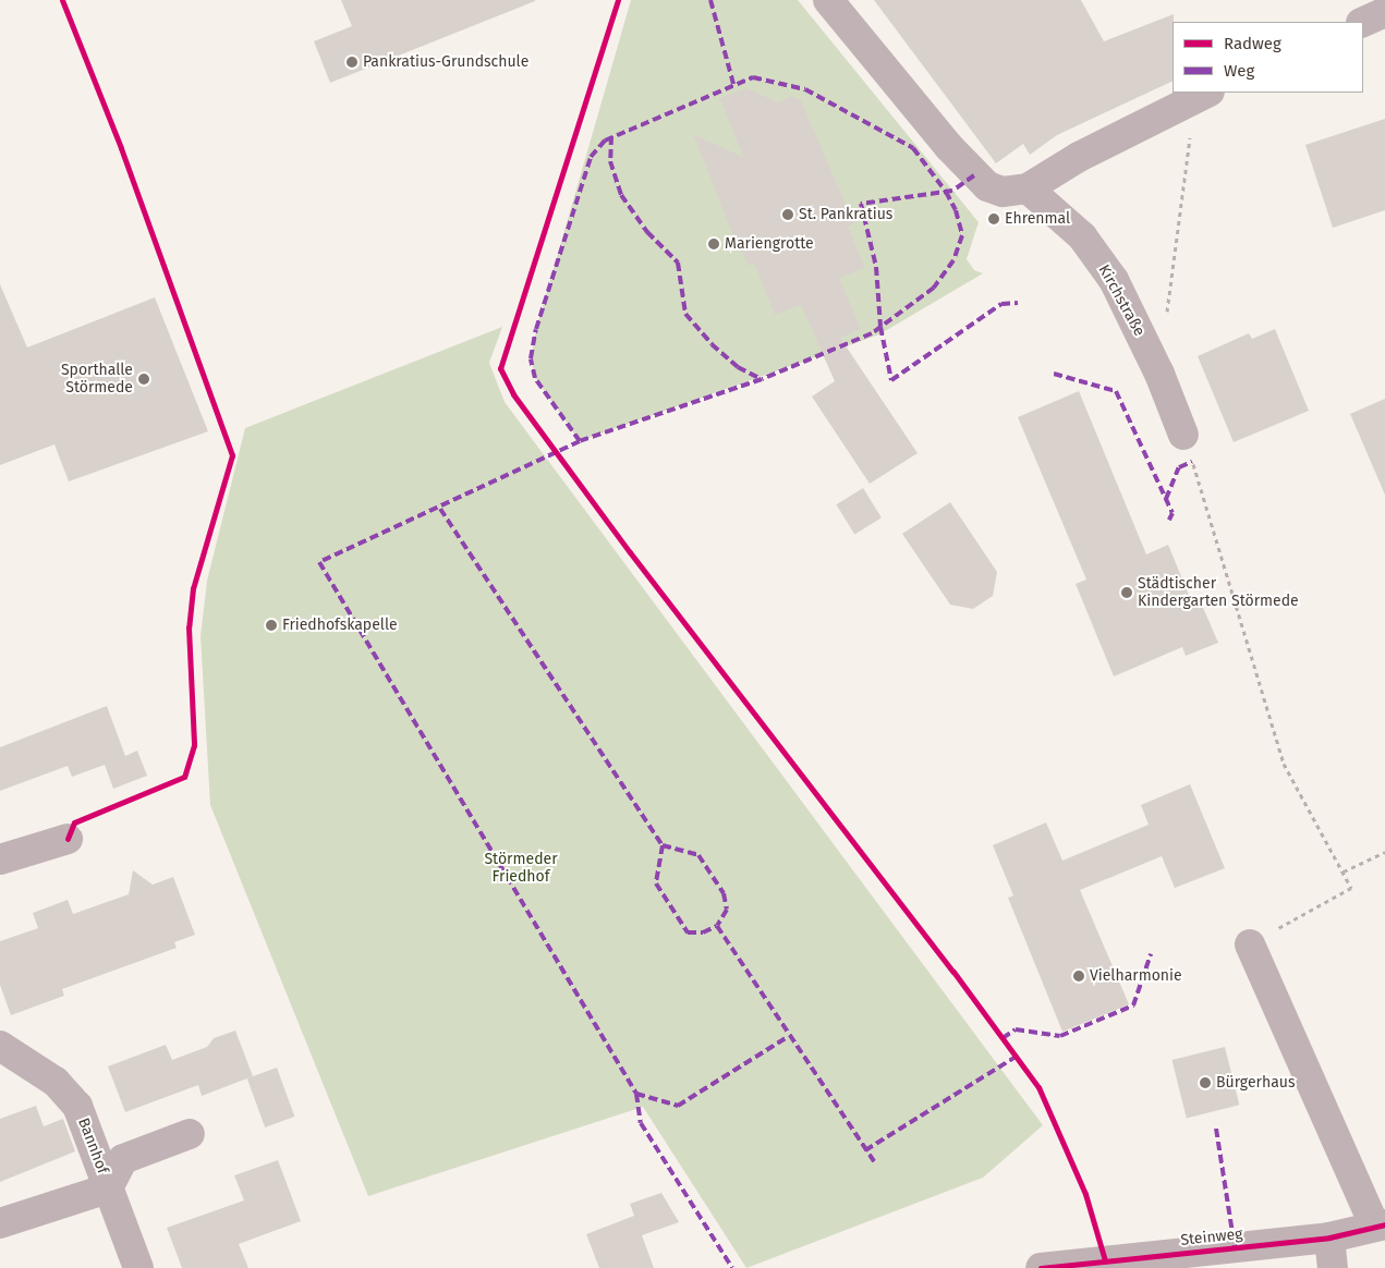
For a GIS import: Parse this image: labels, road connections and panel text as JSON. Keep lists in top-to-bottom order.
{
  "streets": {
    "street": ["Kirchstraße", "Bannhof", "Steinweg"]
  },
  "parks": ["Störmeder Friedhof"],
  "places": [
    "Pankratius-Grundschule",
    "St. Pankratius",
    "Ehrenmal",
    "Mariengrotte",
    "Sporthalle Störmede",
    "Städtischer Kindergarten Störmede",
    "Friedhofskapelle",
    "Vielharmonie",
    "Bürgerhaus"
  ],
  "legend": ["Radweg", "Weg"]
}
